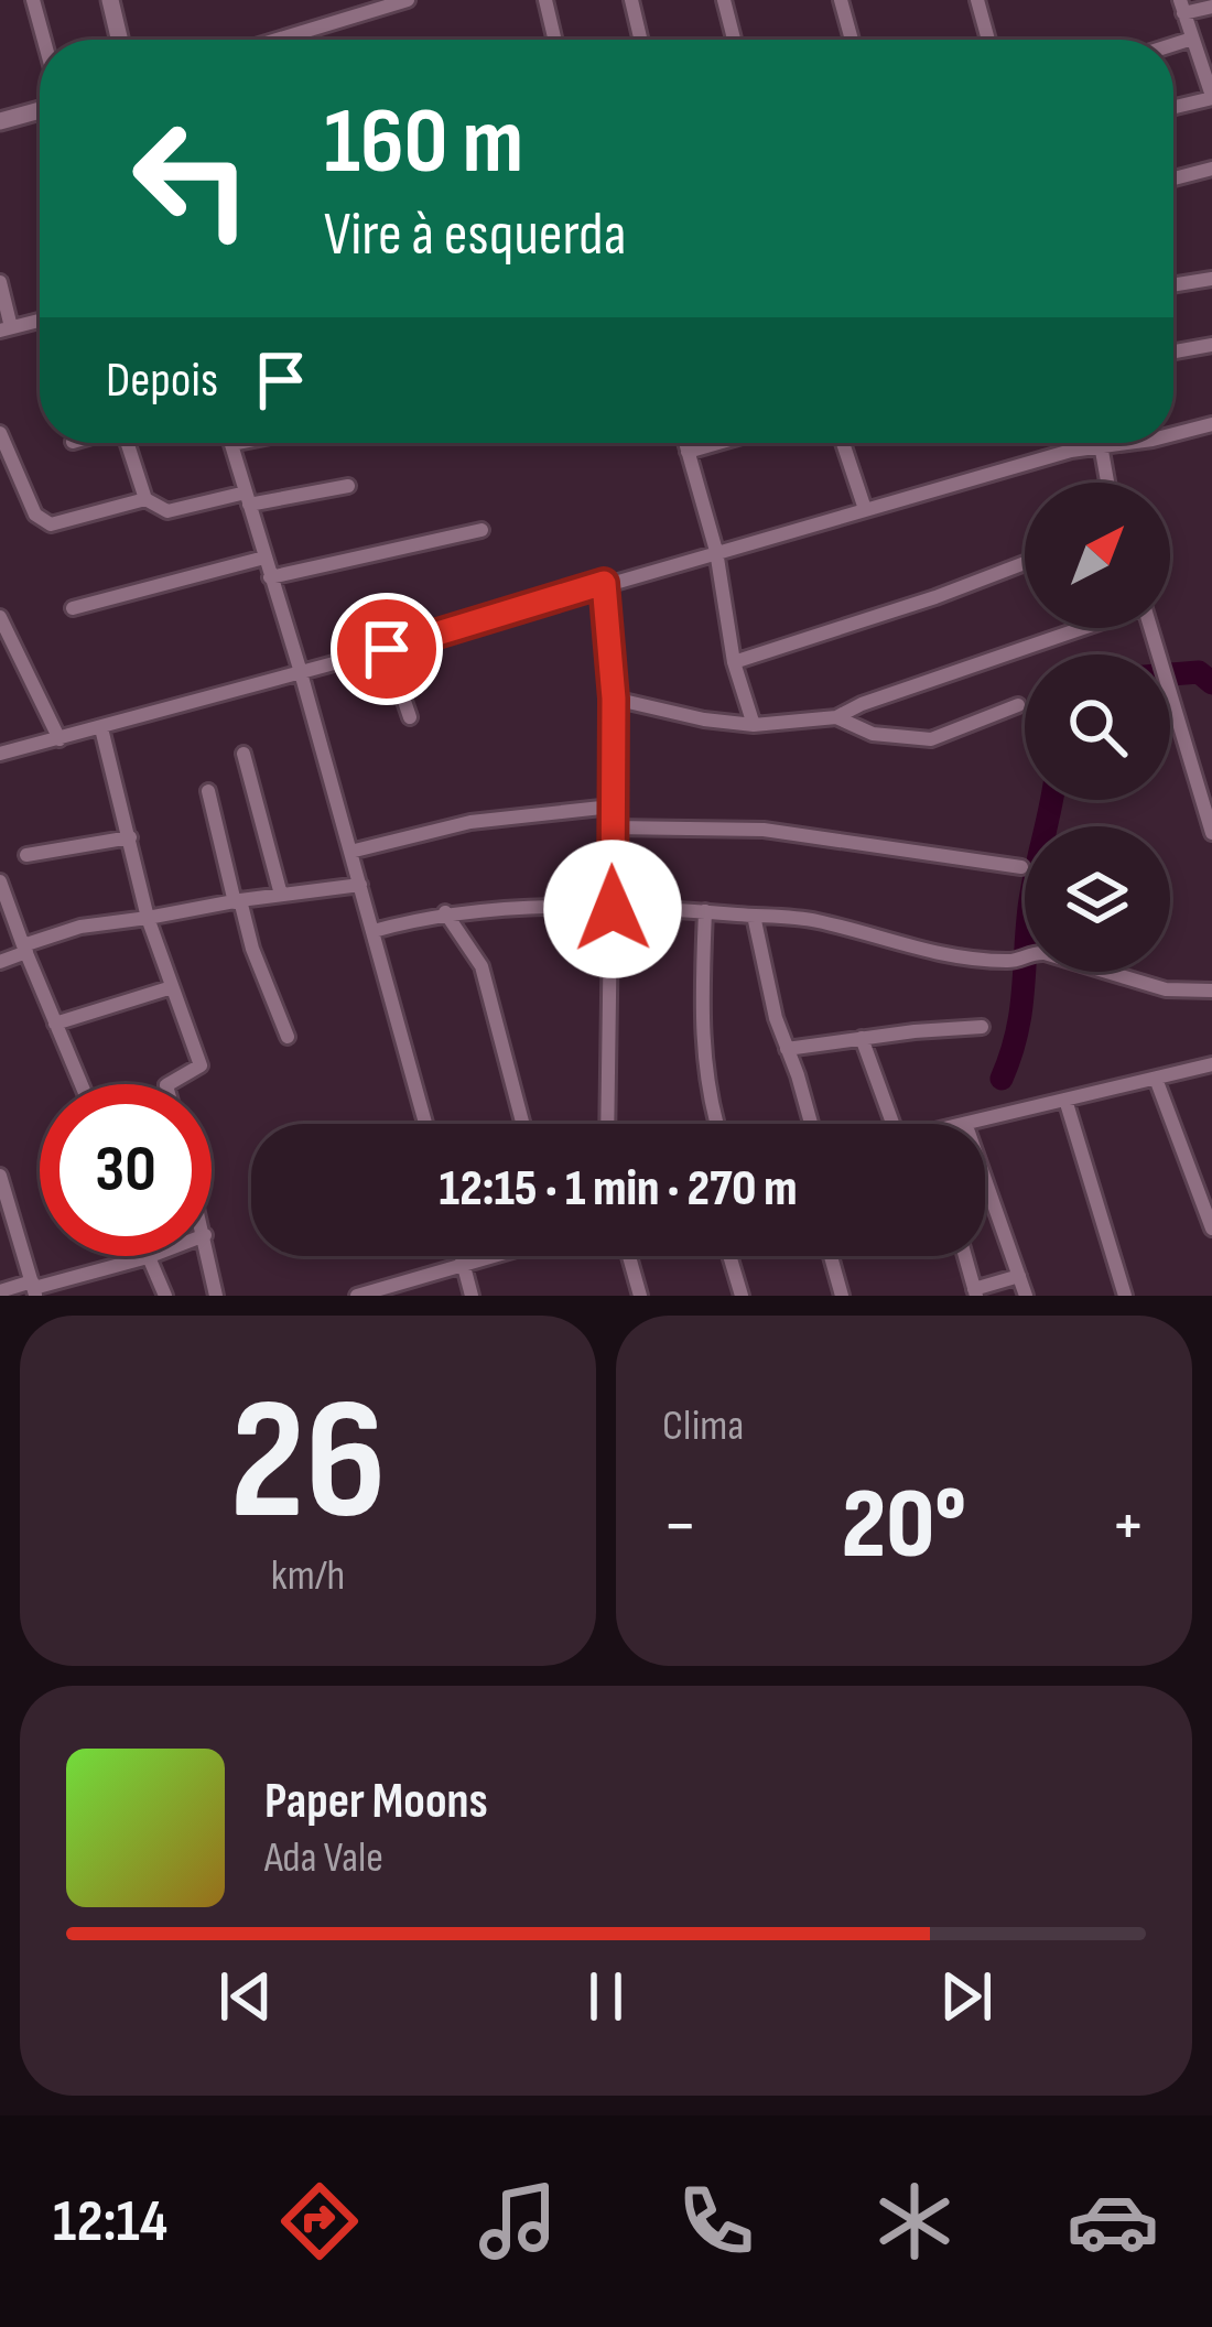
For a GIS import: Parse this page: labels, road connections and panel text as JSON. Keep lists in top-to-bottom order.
{
  "north": "top right",
  "page": {
    "turn": ["160 m", "Vire à esquerda"],
    "then": "Depois",
    "limit": "30",
    "trip": "12:15 · 1 min · 270 m",
    "tile": [
      ["26", "km/h"],
      "Clima"
    ],
    "heat": ["−", "20°", "+"],
    "song": ["Paper Moons", "Ada Vale"],
    "tabs": "12:14"
  }
}
